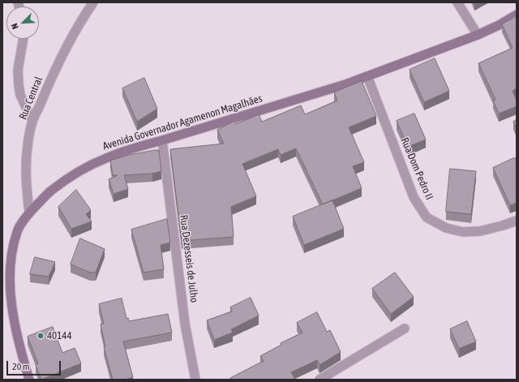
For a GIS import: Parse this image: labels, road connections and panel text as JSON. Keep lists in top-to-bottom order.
{
  "streets": {
    "main road": ["Avenida Governador Agamenon Magalhães"],
    "street": ["Rua Central", "Rua Dom Pedro II", "Rua Dezesseis de Julho"]
  },
  "crossings": [
    ["Rua Central", "Avenida Governador Agamenon Magalhães"],
    ["Avenida Governador Agamenon Magalhães", "Rua Dom Pedro II"],
    ["Avenida Governador Agamenon Magalhães", "Rua Dezesseis de Julho"]
  ],
  "places": ["40144"],
  "scale_bar": "20 m",
  "north": "bottom left"
}
